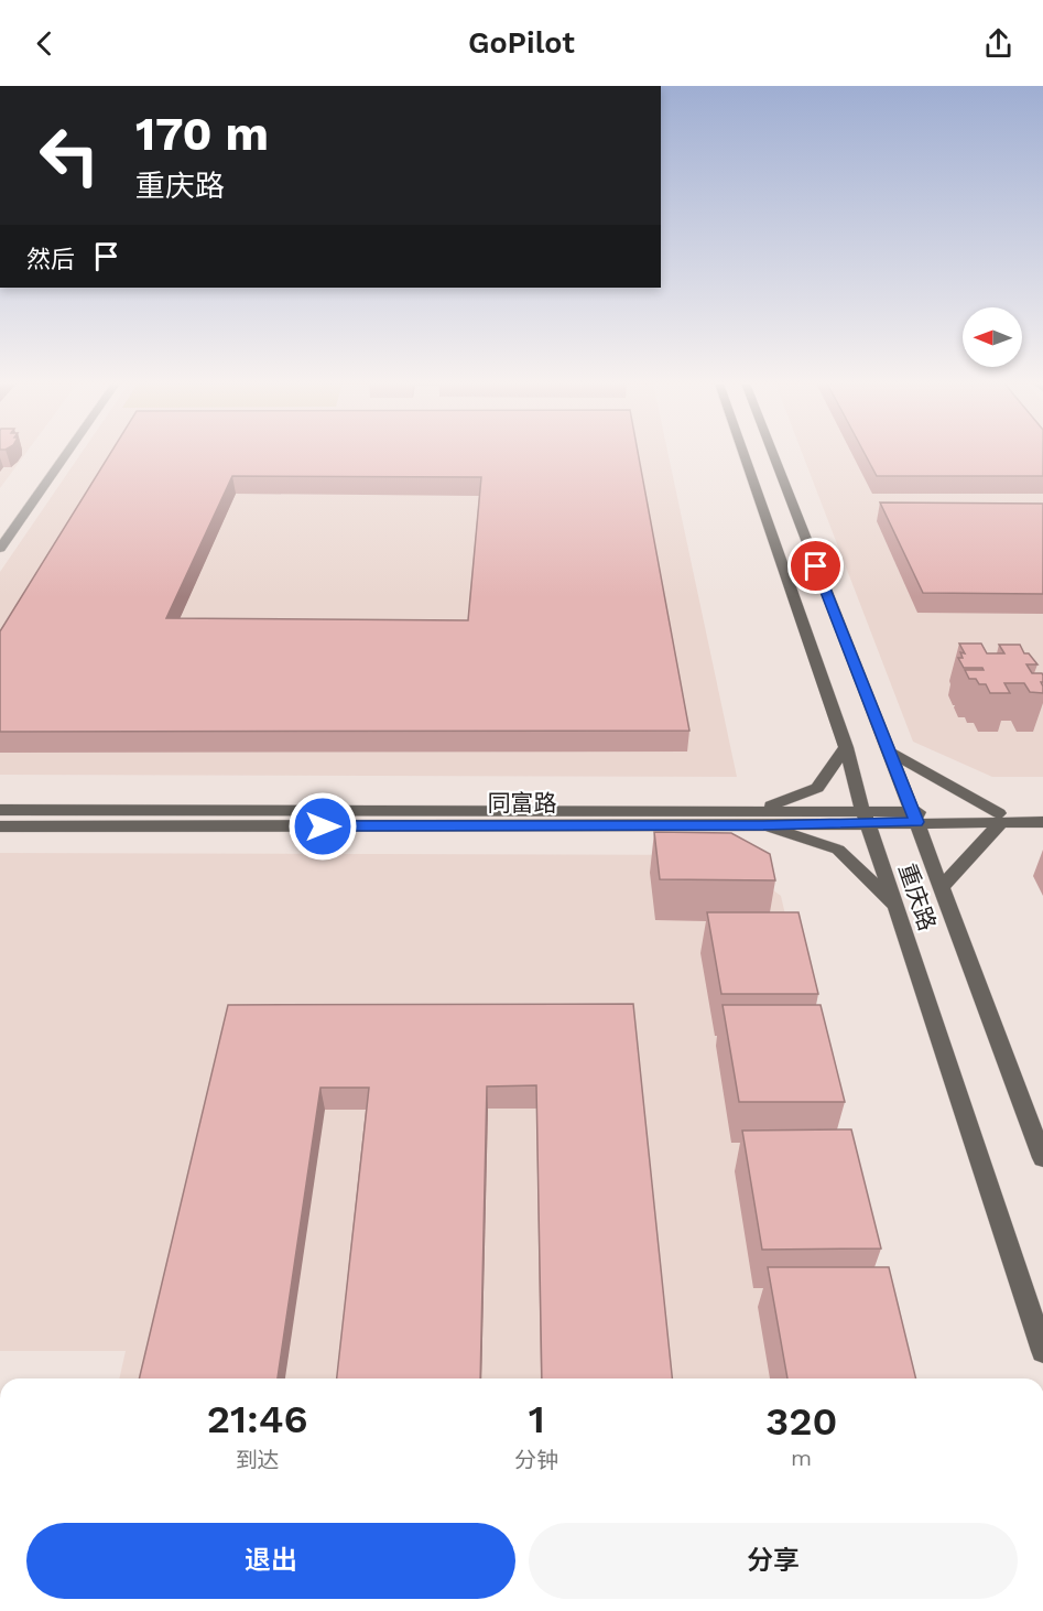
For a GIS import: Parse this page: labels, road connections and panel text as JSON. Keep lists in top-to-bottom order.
{
  "streets": {
    "main road": ["同富路", "重庆路"]
  },
  "crossings": [
    ["同富路", "重庆路"]
  ],
  "north": "left",
  "page": {
    "header": "GoPilot",
    "turn": ["170 m", "重庆路"],
    "then": "然后",
    "eta": [
      "21:46",
      "到达",
      "1",
      "分钟",
      "320",
      "m"
    ],
    "buttons": ["退出", "分享"]
  }
}
